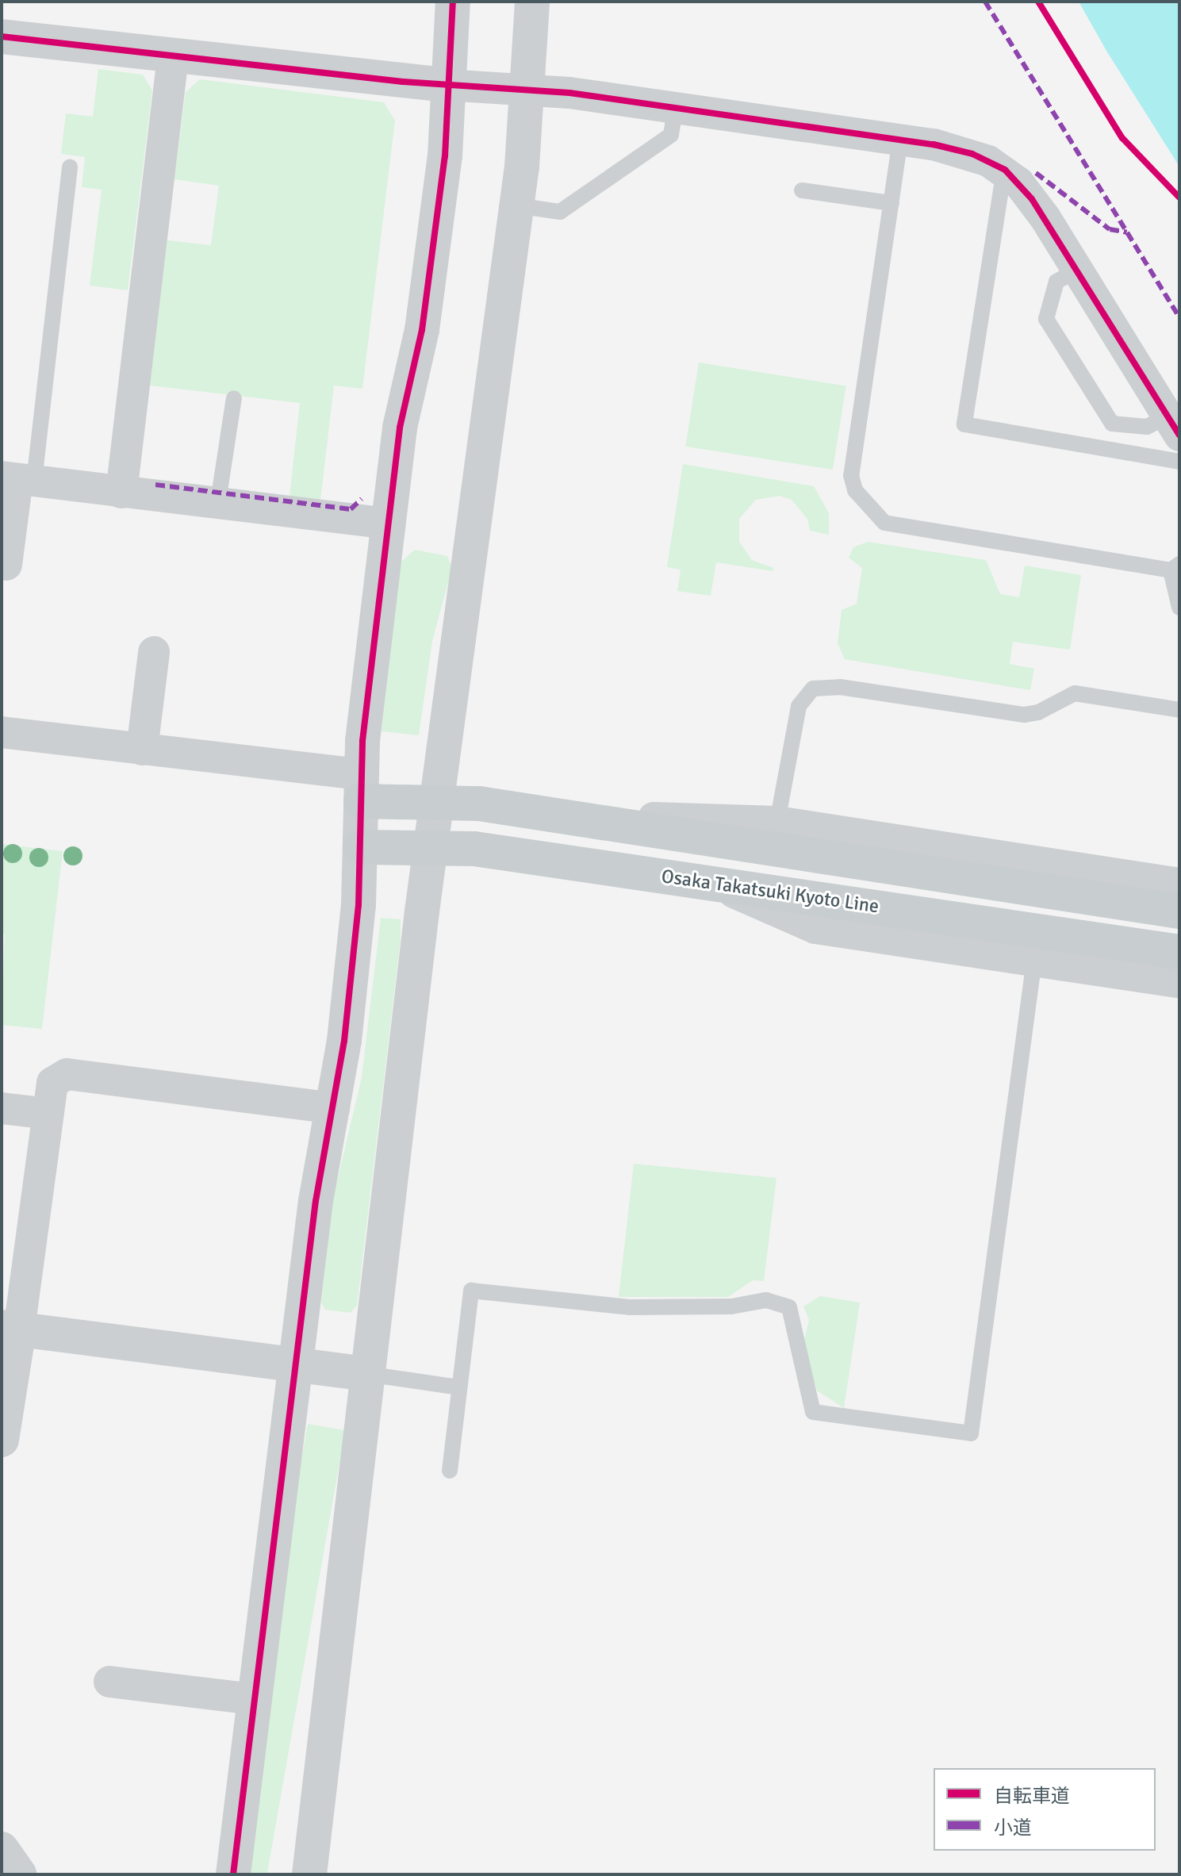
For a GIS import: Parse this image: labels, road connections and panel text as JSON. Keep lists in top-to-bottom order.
{
  "streets": {
    "main road": ["Osaka Takatsuki Kyoto Line"]
  },
  "legend": ["自転車道", "小道"]
}
